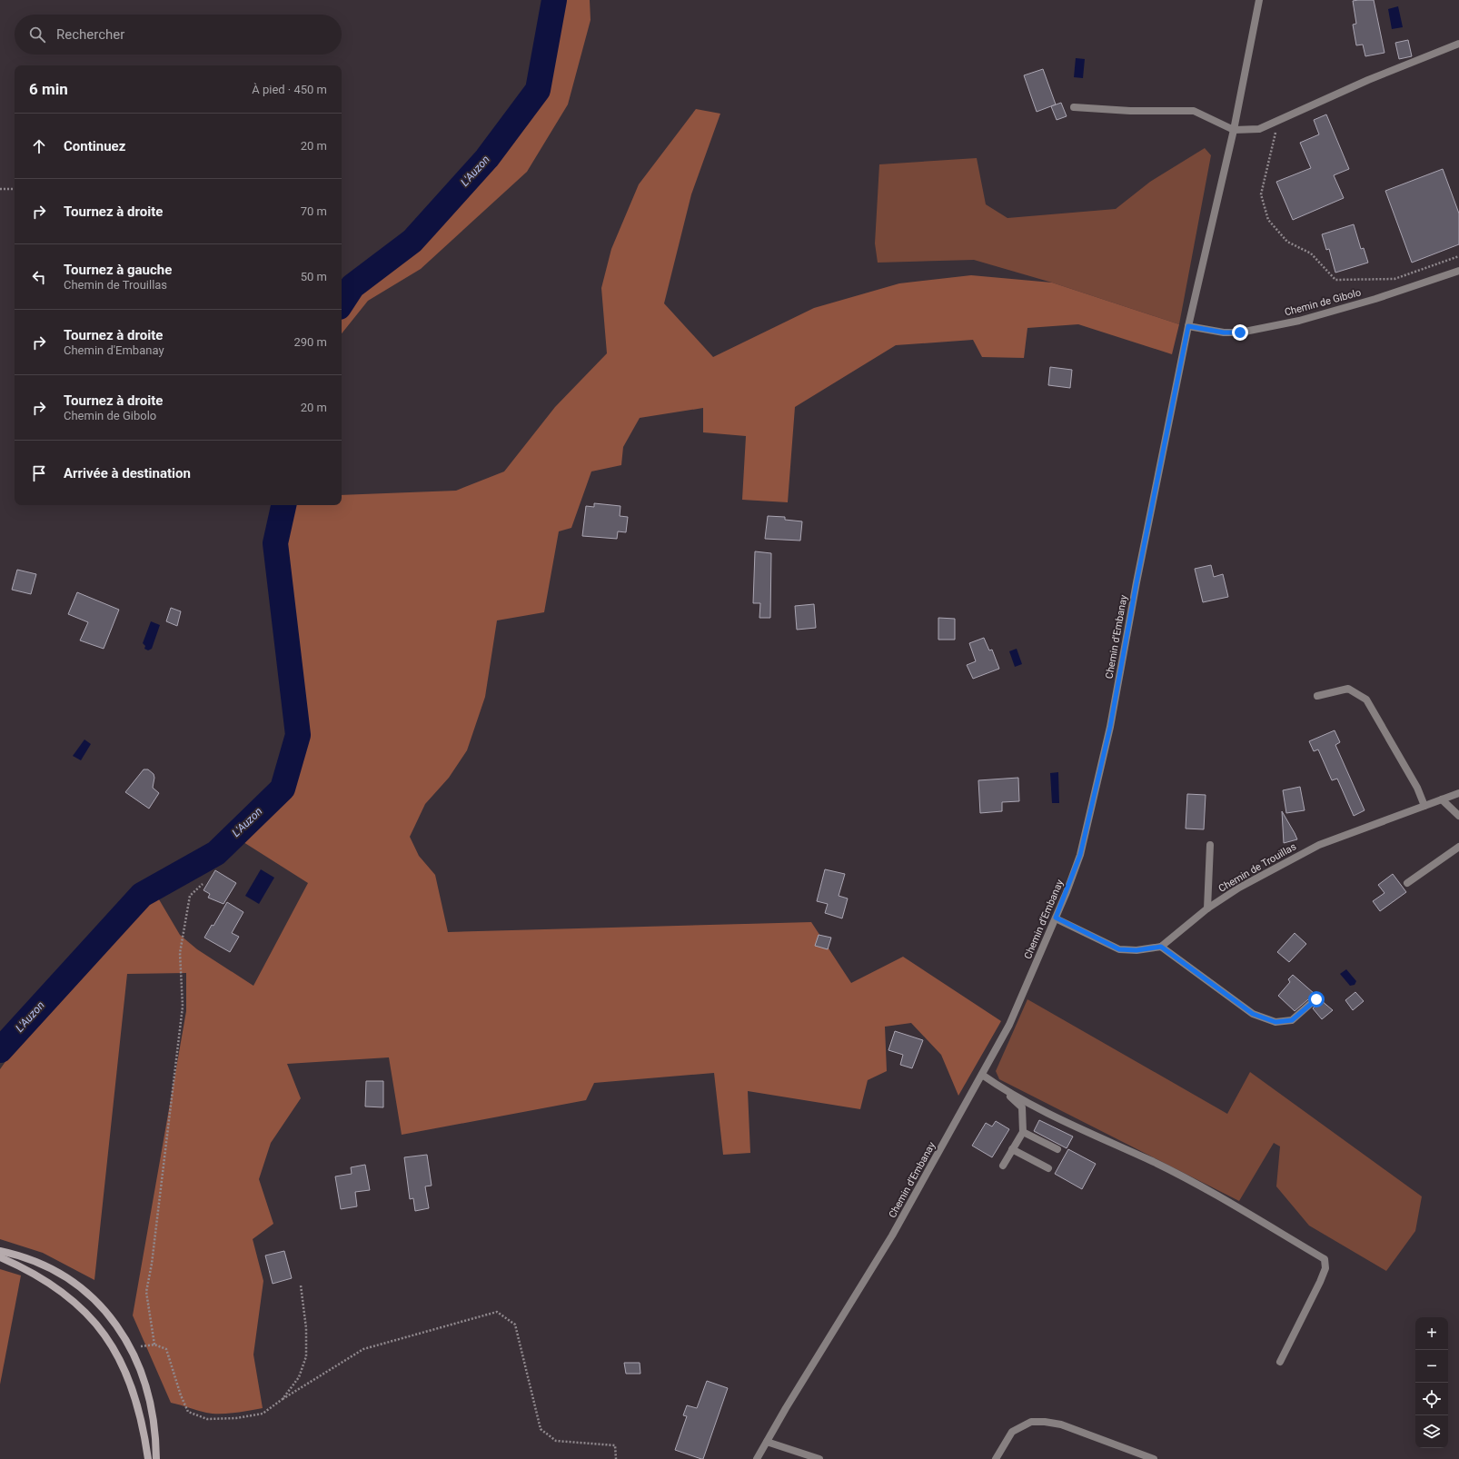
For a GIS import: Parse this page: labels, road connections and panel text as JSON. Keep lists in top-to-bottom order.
{
  "streets": {
    "street": ["Chemin de Gibolo", "Chemin d'Embanay", "Chemin de Trouillas"]
  },
  "crossings": [
    ["Chemin de Gibolo", "Chemin d'Embanay"]
  ],
  "water": ["L'Auzon"],
  "page": {
    "search": "Rechercher",
    "heading": ["6 min", "À pied · 450 m"],
    "list": [
      ["Continuez", "20 m"],
      ["Tournez à droite", "70 m"],
      ["Tournez à gauche", "Chemin de Trouillas", "50 m"],
      ["Tournez à droite", "Chemin d'Embanay", "290 m"],
      ["Tournez à droite", "Chemin de Gibolo", "20 m"],
      "Arrivée à destination"
    ],
    "map_buttons": ["+", "−"]
  }
}
